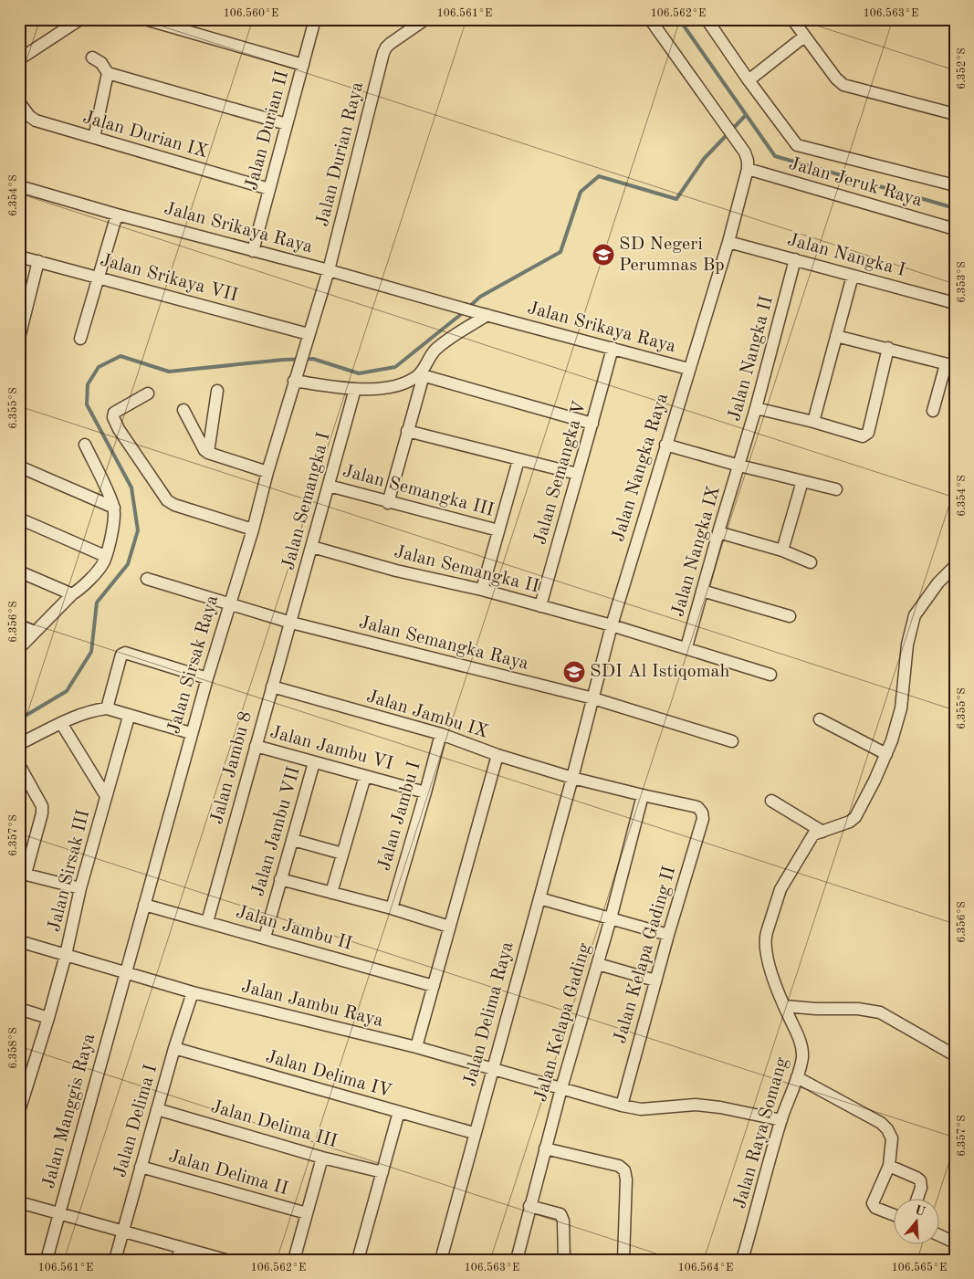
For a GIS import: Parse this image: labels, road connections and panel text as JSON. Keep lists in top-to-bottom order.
{
  "streets": {
    "street": [
      "Jalan Durian II",
      "Jalan Durian IX",
      "Jalan Durian Raya",
      "Jalan Jeruk Raya",
      "Jalan Srikaya Raya",
      "Jalan Nangka I",
      "Jalan Srikaya VII",
      "Jalan Nangka II",
      "Jalan Nangka Raya",
      "Jalan Semangka V",
      "Jalan Semangka III",
      "Jalan Semangka I",
      "Jalan Nangka IX",
      "Jalan Semangka II",
      "Jalan Semangka Raya",
      "Jalan Sirsak Raya",
      "Jalan Jambu IX",
      "Jalan Jambu VI",
      "Jalan Jambu 8",
      "Jalan Jambu I",
      "Jalan Jambu VII",
      "Jalan Sirsak III",
      "Jalan Jambu II",
      "Jalan Kelapa Gading II",
      "Jalan Jambu Raya",
      "Jalan Delima Raya",
      "Jalan Kelapa Gading",
      "Jalan Delima IV",
      "Jalan Manggis Raya",
      "Jalan Delima I",
      "Jalan Delima III",
      "Jalan Raya Somang",
      "Jalan Delima II"
    ]
  },
  "crossings": [
    ["Jalan Durian II", "Jalan Durian IX"],
    ["Jalan Durian II", "Jalan Srikaya Raya"],
    ["Jalan Durian Raya", "Jalan Srikaya Raya"],
    ["Jalan Durian Raya", "Jalan Srikaya VII"],
    ["Jalan Durian Raya", "Jalan Sirsak Raya"],
    ["Jalan Jeruk Raya", "Jalan Nangka Raya"],
    ["Jalan Srikaya Raya", "Jalan Nangka Raya"],
    ["Jalan Srikaya Raya", "Jalan Semangka V"],
    ["Jalan Nangka I", "Jalan Nangka II"],
    ["Jalan Nangka I", "Jalan Nangka Raya"],
    ["Jalan Nangka II", "Jalan Nangka IX"],
    ["Jalan Nangka Raya", "Jalan Semangka II"],
    ["Jalan Nangka Raya", "Jalan Semangka Raya"],
    ["Jalan Nangka Raya", "Jalan Jambu IX"],
    ["Jalan Nangka Raya", "Jalan Delima Raya"],
    ["Jalan Semangka V", "Jalan Semangka II"],
    ["Jalan Semangka III", "Jalan Semangka I"],
    ["Jalan Semangka I", "Jalan Semangka II"],
    ["Jalan Semangka I", "Jalan Semangka Raya"],
    ["Jalan Semangka I", "Jalan Jambu 8"],
    ["Jalan Nangka IX", "Jalan Semangka II"],
    ["Jalan Semangka Raya", "Jalan Sirsak Raya"],
    ["Jalan Semangka Raya", "Jalan Jambu 8"],
    ["Jalan Sirsak Raya", "Jalan Jambu II"],
    ["Jalan Sirsak Raya", "Jalan Jambu Raya"],
    ["Jalan Sirsak Raya", "Jalan Manggis Raya"],
    ["Jalan Jambu IX", "Jalan Jambu 8"],
    ["Jalan Jambu IX", "Jalan Jambu I"],
    ["Jalan Jambu IX", "Jalan Kelapa Gading II"],
    ["Jalan Jambu IX", "Jalan Delima Raya"],
    ["Jalan Jambu IX", "Jalan Kelapa Gading"],
    ["Jalan Jambu VI", "Jalan Jambu 8"],
    ["Jalan Jambu VI", "Jalan Jambu I"],
    ["Jalan Jambu VI", "Jalan Jambu VII"],
    ["Jalan Jambu 8", "Jalan Jambu II"],
    ["Jalan Jambu VII", "Jalan Jambu II"],
    ["Jalan Sirsak III", "Jalan Jambu Raya"],
    ["Jalan Kelapa Gading II", "Jalan Jambu Raya"],
    ["Jalan Jambu Raya", "Jalan Delima Raya"],
    ["Jalan Jambu Raya", "Jalan Kelapa Gading"],
    ["Jalan Jambu Raya", "Jalan Manggis Raya"],
    ["Jalan Jambu Raya", "Jalan Delima I"],
    ["Jalan Jambu Raya", "Jalan Raya Somang"],
    ["Jalan Delima Raya", "Jalan Delima IV"],
    ["Jalan Delima IV", "Jalan Delima I"],
    ["Jalan Delima I", "Jalan Delima III"],
    ["Jalan Delima I", "Jalan Delima II"]
  ],
  "places": {
    "school or university": ["SD Negeri Perumnas Bp", "SDI Al Istiqomah"]
  },
  "north": "top",
  "coordinates": [
    "106.560°E",
    "106.561°E",
    "106.562°E",
    "106.563°E",
    "6.352°S",
    "6.354°S",
    "6.353°S",
    "6.355°S",
    "6.356°S",
    "6.357°S",
    "6.358°S",
    "106.564°E",
    "106.565°E"
  ]
}
